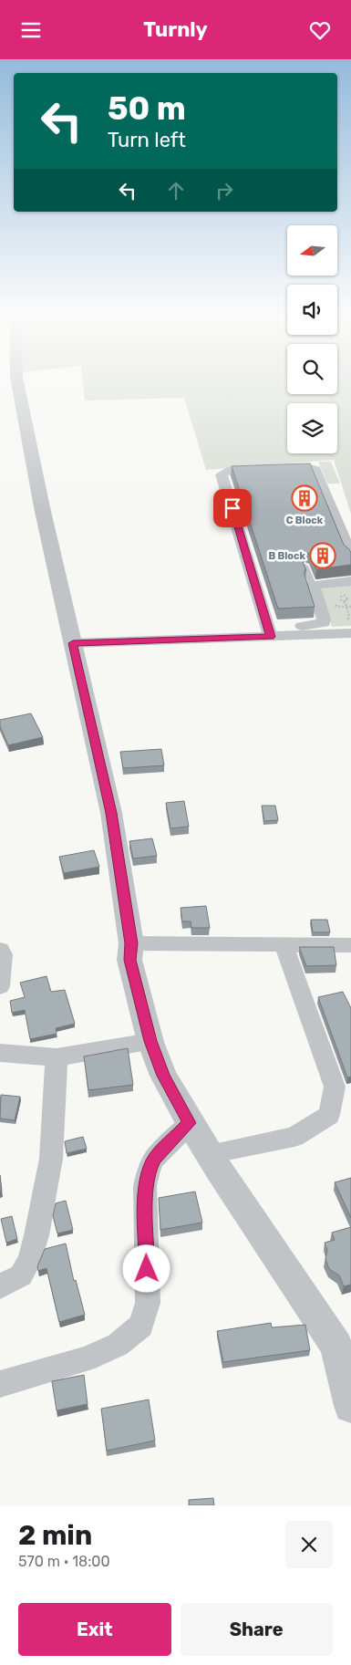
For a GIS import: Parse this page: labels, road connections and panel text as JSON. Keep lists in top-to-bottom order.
{
  "places": {
    "building": ["C Block", "B Block"]
  },
  "north": "left",
  "page": {
    "header": "Turnly",
    "turn": ["50 m", "Turn left"],
    "heading": ["2 min", "570 m · 18:00"],
    "buttons": ["Exit", "Share"]
  }
}
